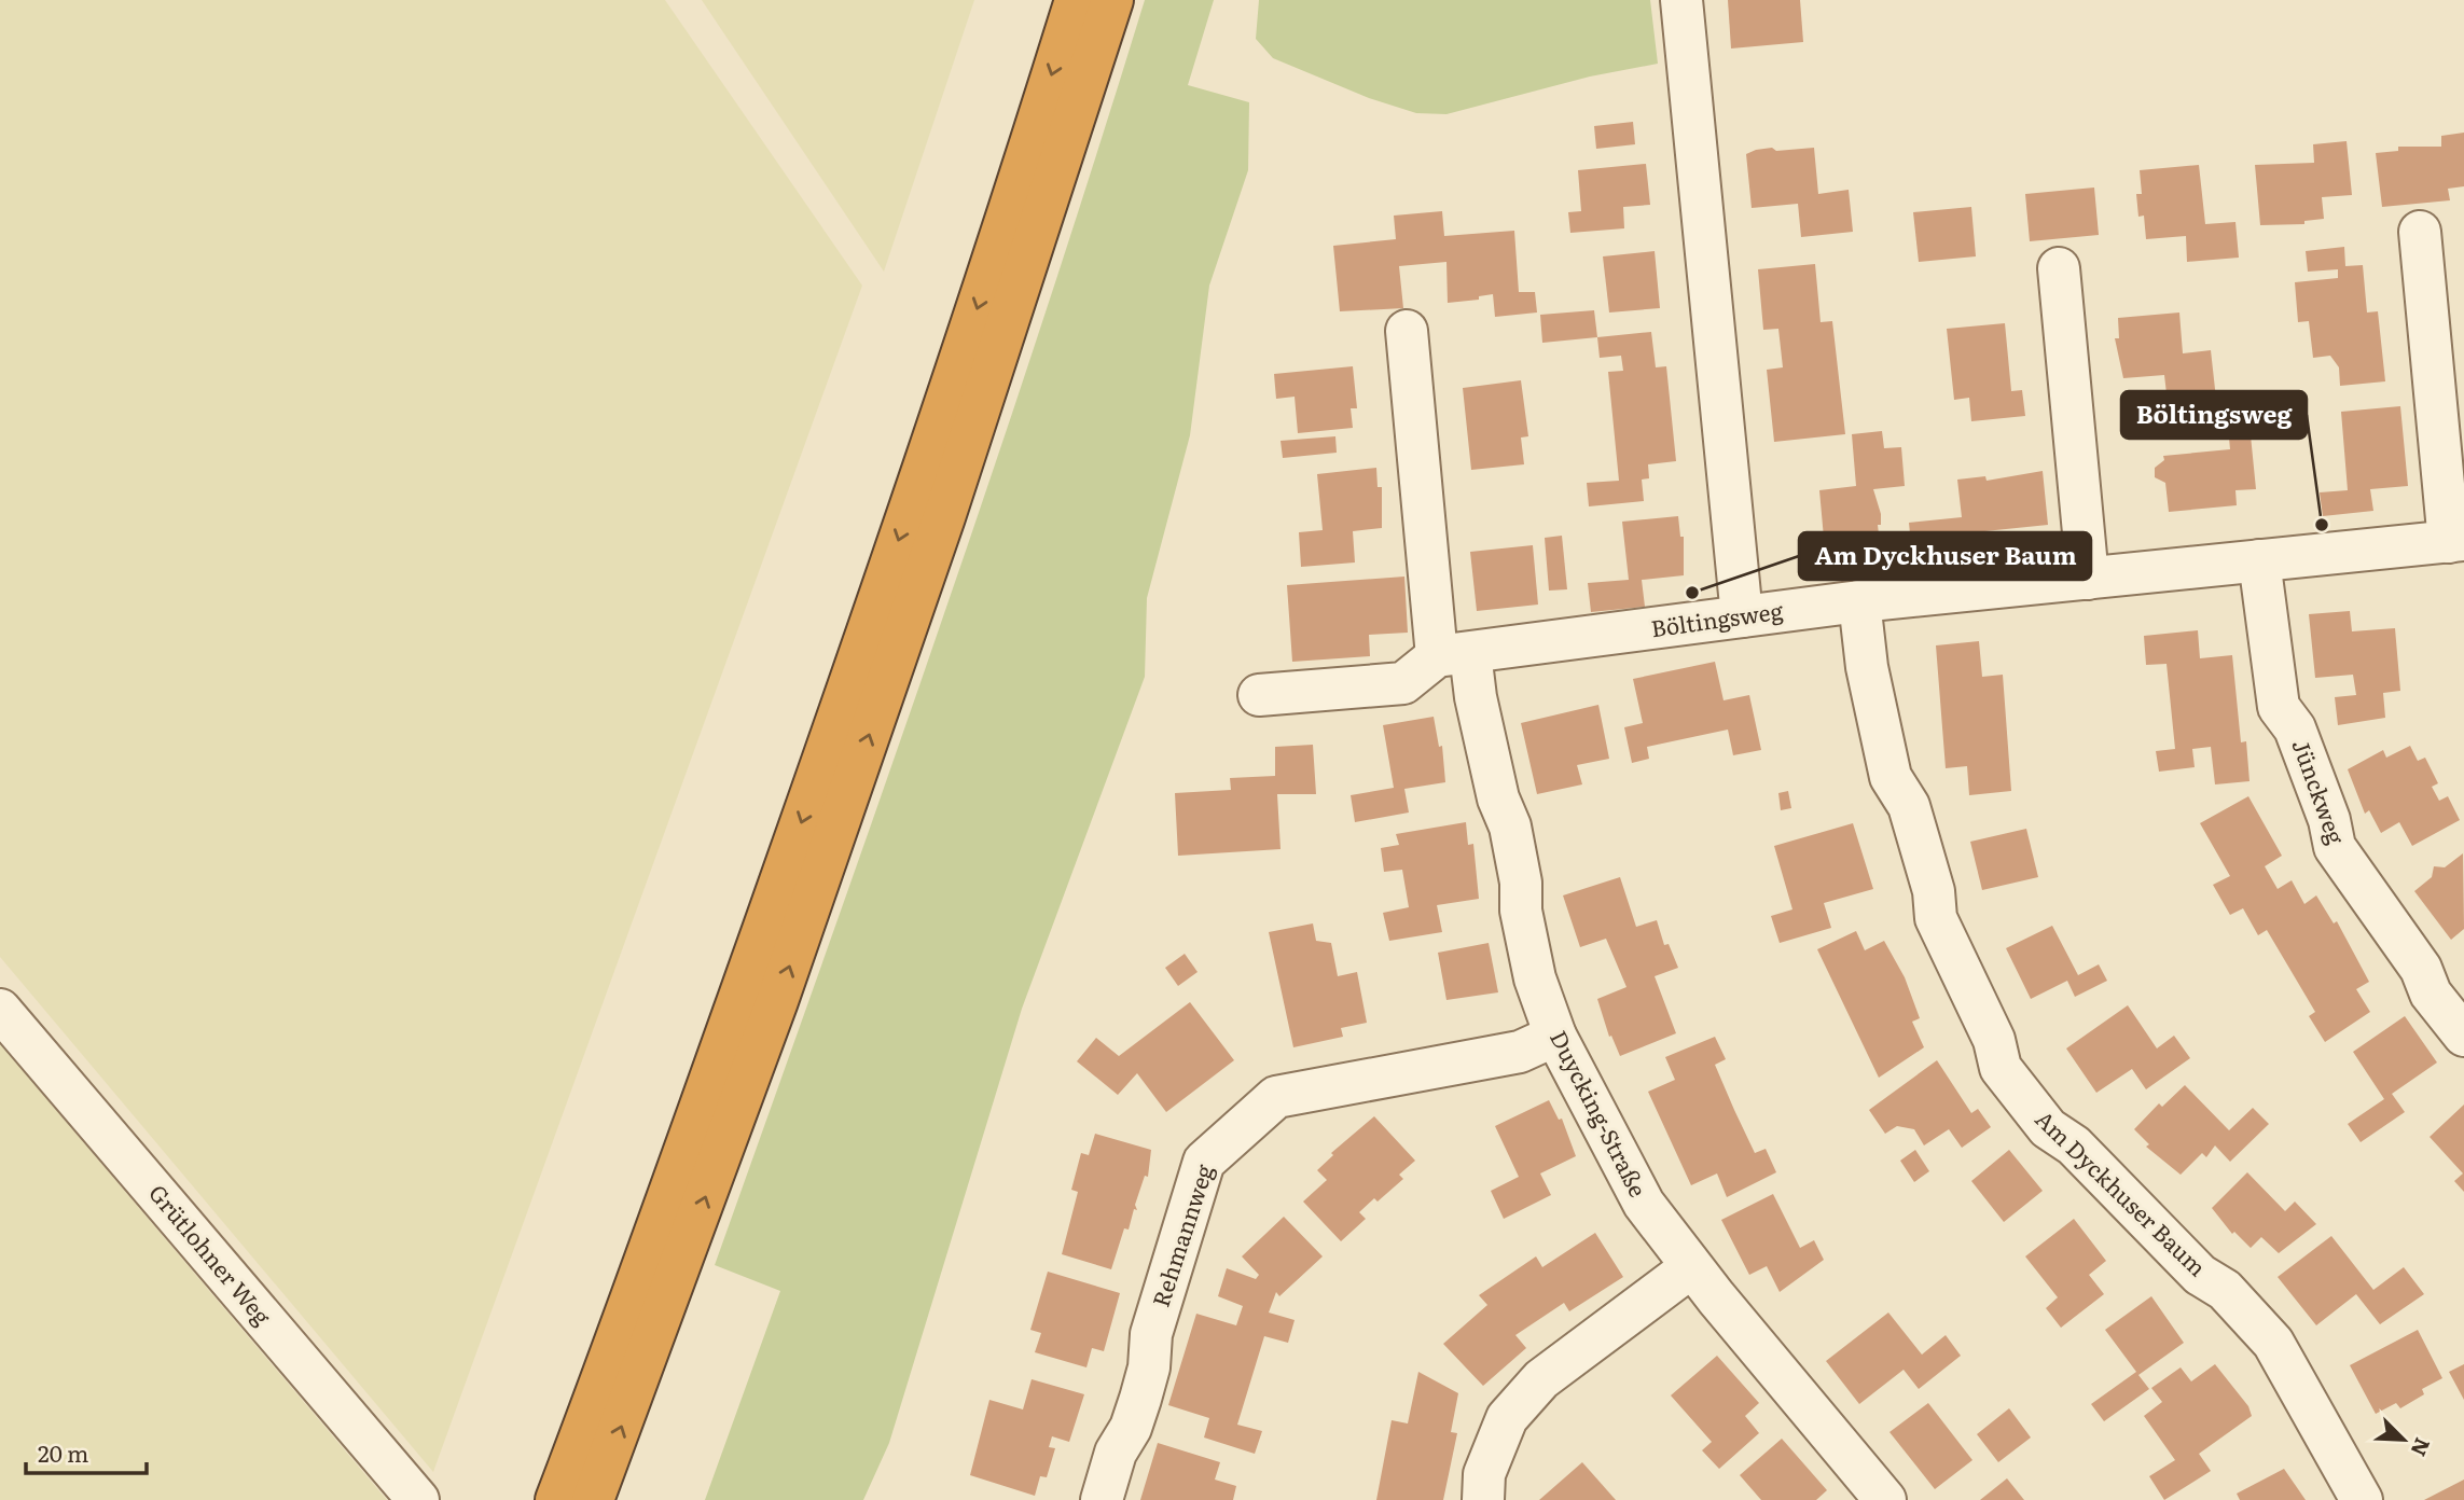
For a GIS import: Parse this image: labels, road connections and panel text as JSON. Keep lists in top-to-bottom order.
{
  "streets": {
    "street": [
      "Böltingsweg",
      "Jünckweg",
      "Duycking-Straße",
      "Am Dyckhuser Baum",
      "Rehmannweg",
      "Grütlohner Weg"
    ]
  },
  "crossings": [
    ["Böltingsweg", "Jünckweg"],
    ["Böltingsweg", "Duycking-Straße"],
    ["Böltingsweg", "Am Dyckhuser Baum"],
    ["Duycking-Straße", "Rehmannweg"]
  ],
  "places": ["Böltingsweg", "Am Dyckhuser Baum"],
  "scale_bar": "20 m",
  "north": "bottom right"
}
